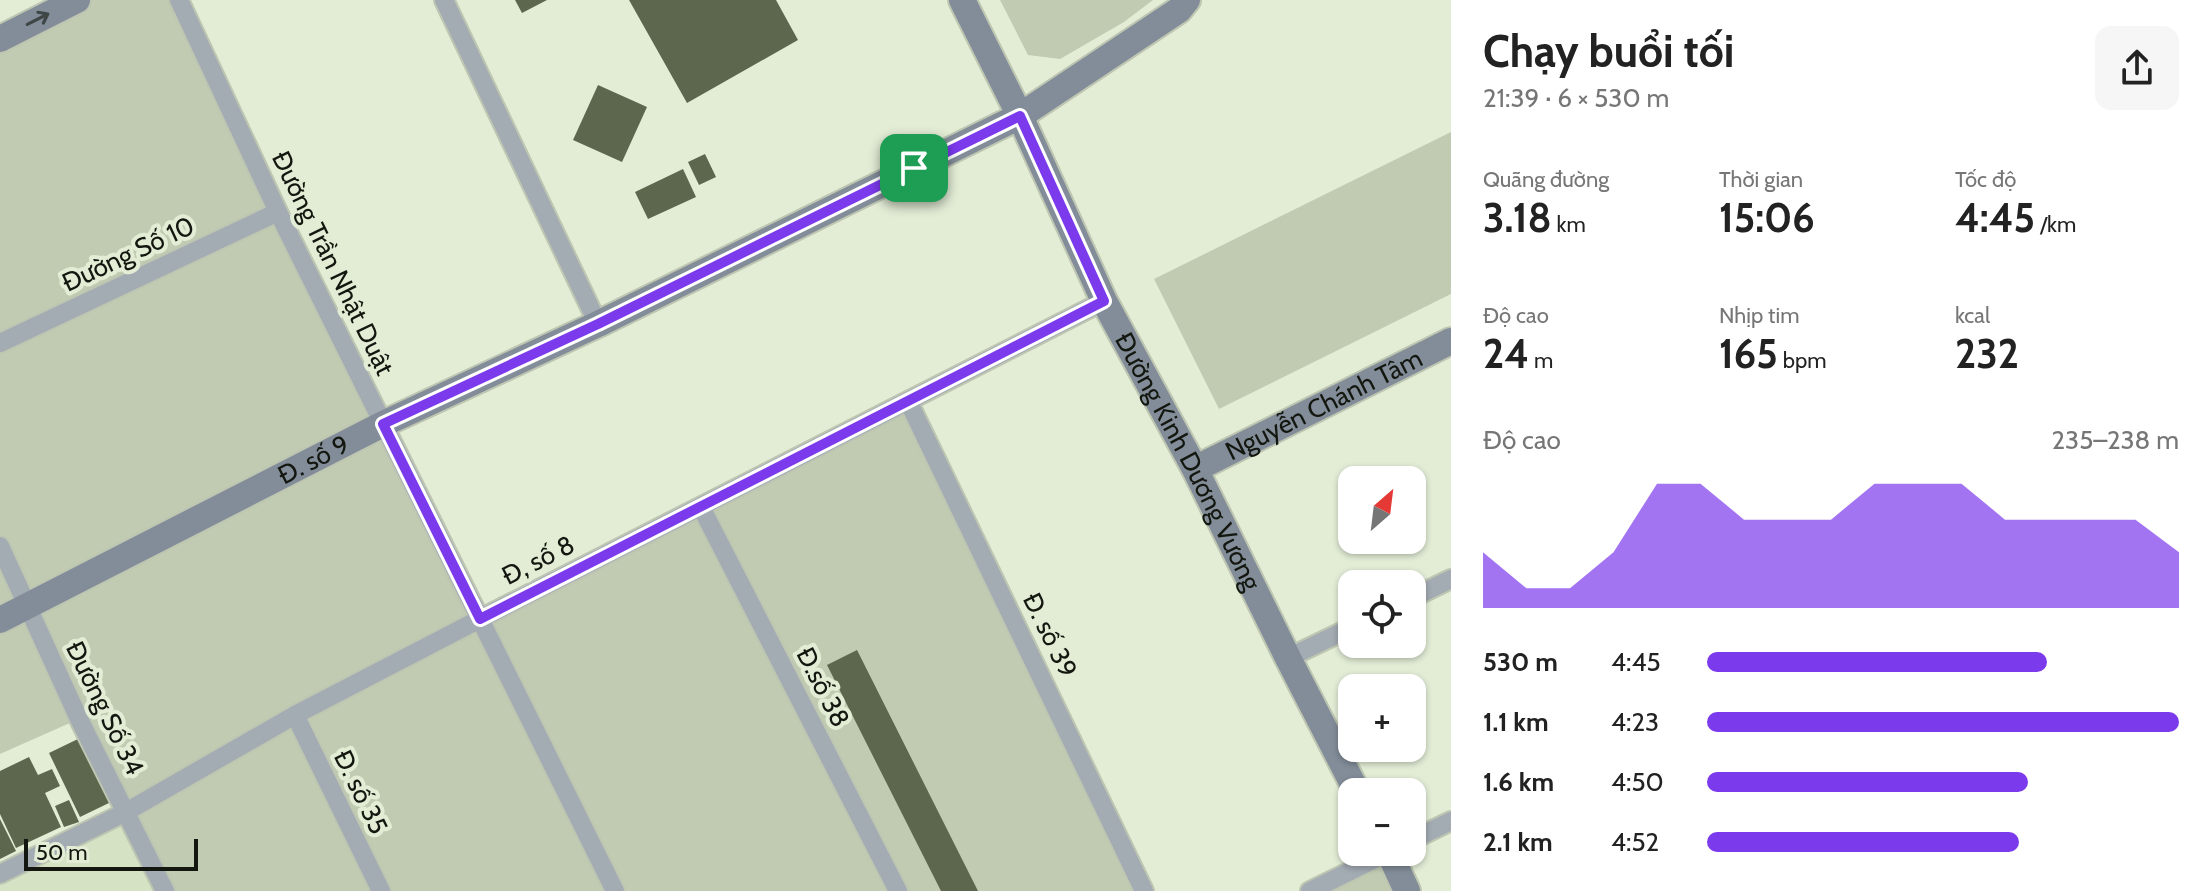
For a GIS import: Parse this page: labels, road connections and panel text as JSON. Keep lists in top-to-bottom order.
{
  "streets": {
    "street": [
      "Đường Số 10",
      "Đường Trần Nhật Duật",
      "Nguyễn Chánh Tâm",
      "Đ. số 9",
      "Đường Kinh Dương Vương",
      "Đ, số 8",
      "Đ. số 39",
      "Đ.số 38",
      "Đường Số 34",
      "Đ. số 35"
    ]
  },
  "crossings": [
    ["Đường Số 10", "Đường Trần Nhật Duật"],
    ["Đường Trần Nhật Duật", "Đ. số 9"],
    ["Đường Trần Nhật Duật", "Đ, số 8"],
    ["Nguyễn Chánh Tâm", "Đường Kinh Dương Vương"],
    ["Đ. số 9", "Đường Kinh Dương Vương"],
    ["Đ. số 9", "Đường Số 34"],
    ["Đường Kinh Dương Vương", "Đ, số 8"],
    ["Đ, số 8", "Đ. số 39"],
    ["Đ, số 8", "Đ.số 38"],
    ["Đ, số 8", "Đường Số 34"],
    ["Đ, số 8", "Đ. số 35"]
  ],
  "scale_bar": "50 m",
  "north": "top right",
  "page": {
    "heading": ["Chạy buổi tối", "21:39 · 6 × 530 m"],
    "stats": [
      ["Quãng đường", "3.18 km"],
      ["Thời gian", "15:06"],
      ["Tốc độ", "4:45 /km"],
      ["Độ cao", "24 m"],
      ["Nhịp tim", "165 bpm"],
      ["kcal", "232"]
    ],
    "chart": ["Độ cao", "235–238 m"],
    "map_buttons": ["+", "−"],
    "list": [
      {
        "name": "530 m",
        "note": "4:45"
      },
      {
        "name": "1.1 km",
        "note": "4:23"
      },
      {
        "name": "1.6 km",
        "note": "4:50"
      },
      {
        "name": "2.1 km",
        "note": "4:52"
      }
    ],
    "scale": "50 m"
  }
}
